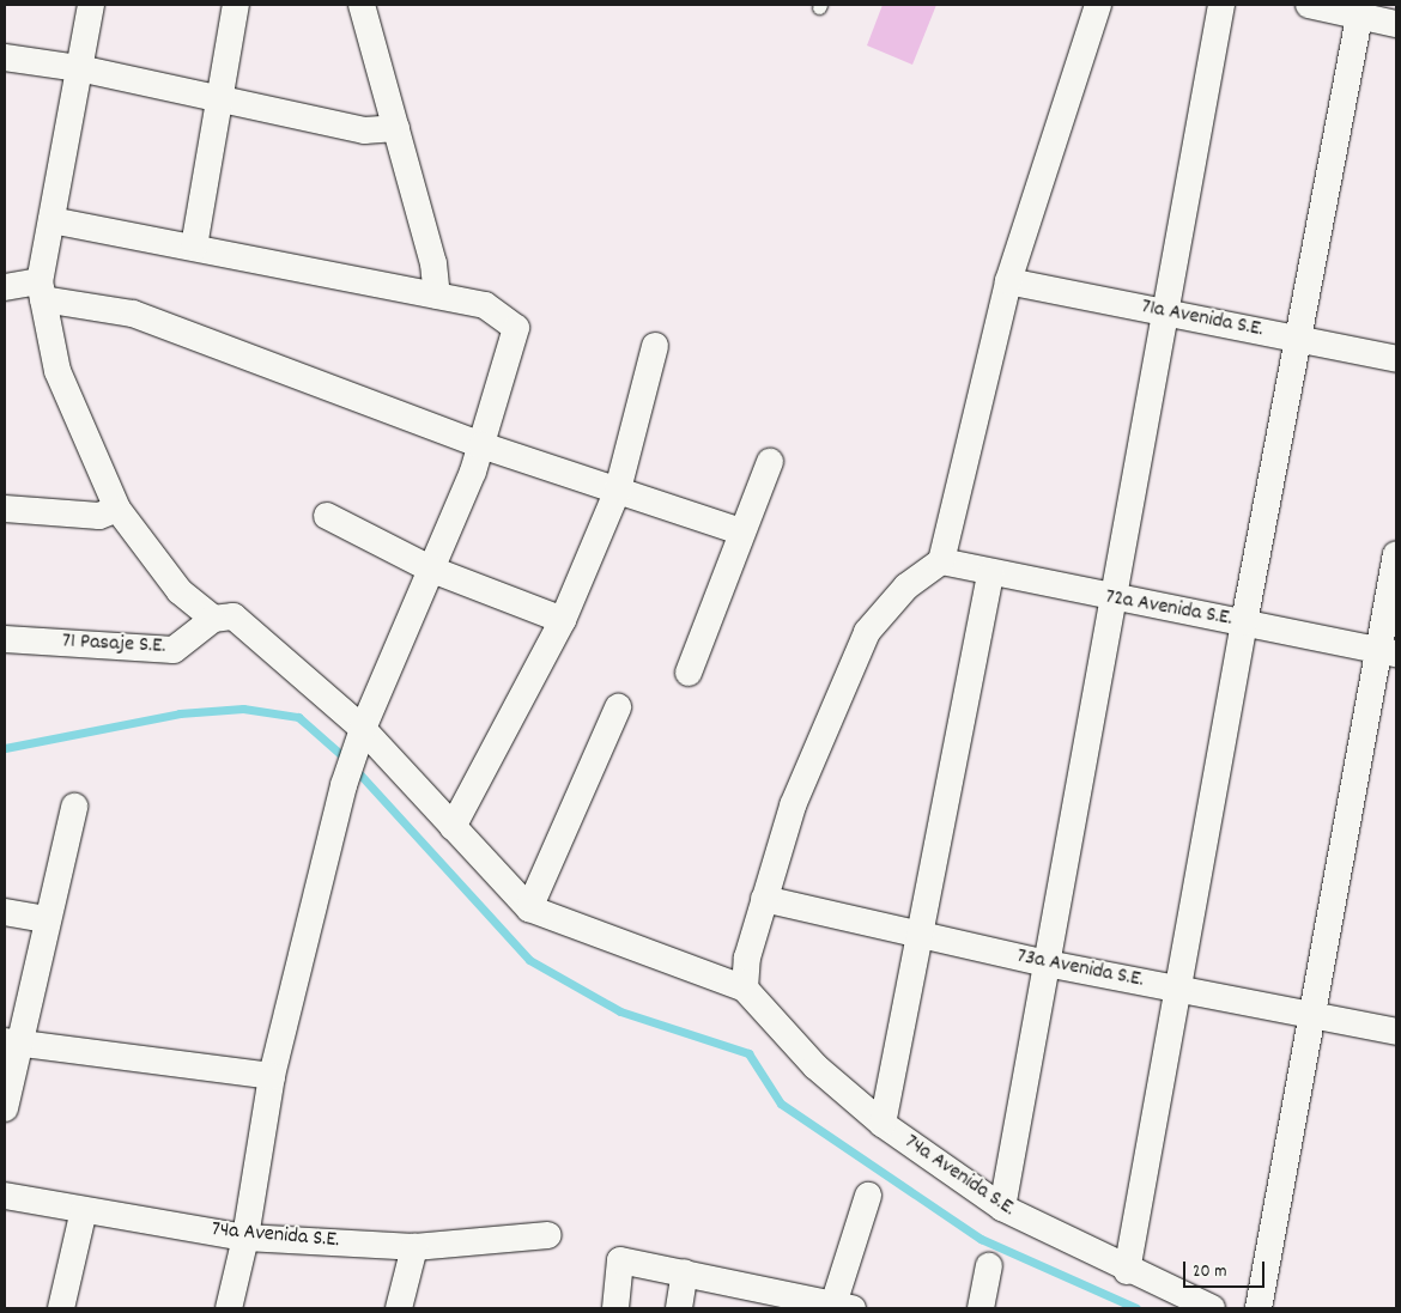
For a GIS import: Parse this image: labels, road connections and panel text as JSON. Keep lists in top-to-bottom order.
{
  "streets": {
    "street": [
      "71a Avenida S.E.",
      "72a Avenida S.E.",
      "71 Pasaje S.E.",
      "73a Avenida S.E.",
      "74a Avenida S.E."
    ]
  },
  "scale_bar": "20 m"
}
